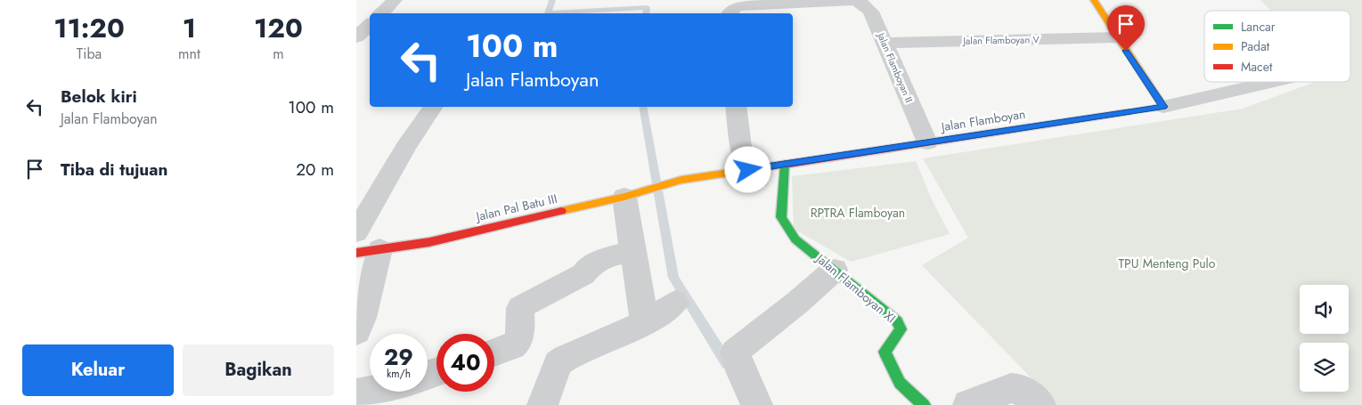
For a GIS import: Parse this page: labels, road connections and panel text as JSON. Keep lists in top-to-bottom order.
{
  "streets": {
    "street": [
      "Jalan Flamboyan V",
      "Jalan Flamboyan II",
      "Jalan Flamboyan",
      "Jalan Pal Batu III",
      "Jalan Flamboyan XI"
    ]
  },
  "crossings": [
    ["Jalan Flamboyan V", "Jalan Flamboyan II"],
    ["Jalan Flamboyan II", "Jalan Flamboyan"],
    ["Jalan Flamboyan", "Jalan Pal Batu III"],
    ["Jalan Flamboyan", "Jalan Flamboyan XI"]
  ],
  "parks": ["RPTRA Flamboyan", "TPU Menteng Pulo"],
  "legend": ["Lancar", "Padat", "Macet"],
  "page": {
    "eta": [
      "11:20",
      "Tiba",
      "1",
      "mnt",
      "120",
      "m"
    ],
    "turn": ["100 m", "Jalan Flamboyan"],
    "list": [
      {
        "name": "Belok kiri",
        "note": "Jalan Flamboyan",
        "value": "100 m"
      },
      {
        "name": "Tiba di tujuan",
        "value": "20 m"
      }
    ],
    "speed": "29 km/h",
    "limit": "40",
    "buttons": ["Keluar", "Bagikan"]
  }
}
